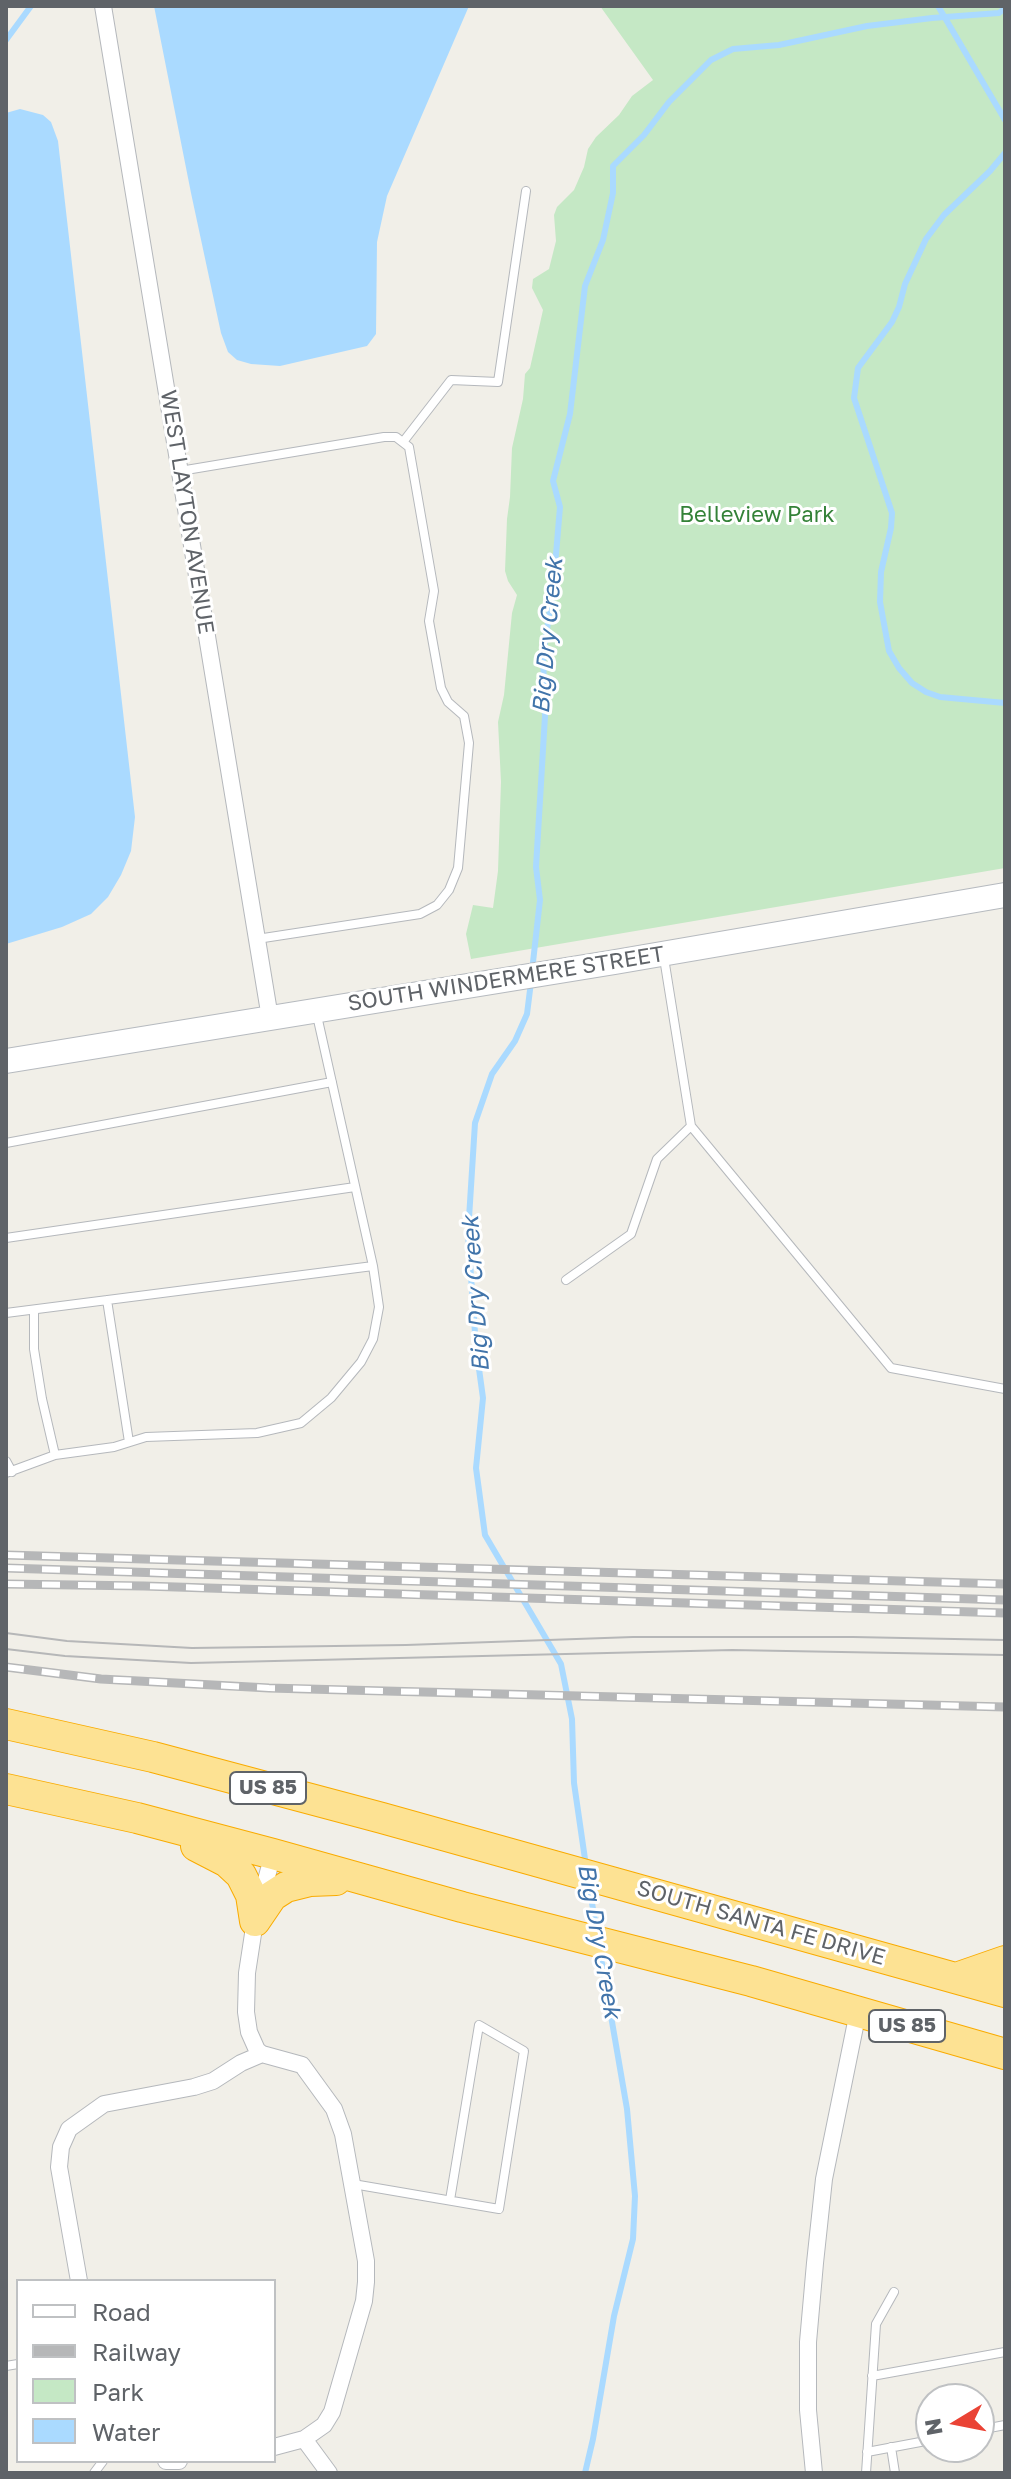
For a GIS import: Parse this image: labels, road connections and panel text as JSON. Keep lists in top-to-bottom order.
{
  "streets": {
    "highway": ["US 85", "SOUTH SANTA FE DRIVE"],
    "street": ["WEST LAYTON AVENUE", "SOUTH WINDERMERE STREET"]
  },
  "crossings": [
    ["WEST LAYTON AVENUE", "SOUTH WINDERMERE STREET"]
  ],
  "water": ["Big Dry Creek"],
  "parks": ["Belleview Park"],
  "legend": [
    "Road",
    "Railway",
    "Park",
    "Water"
  ],
  "north": "left"
}
